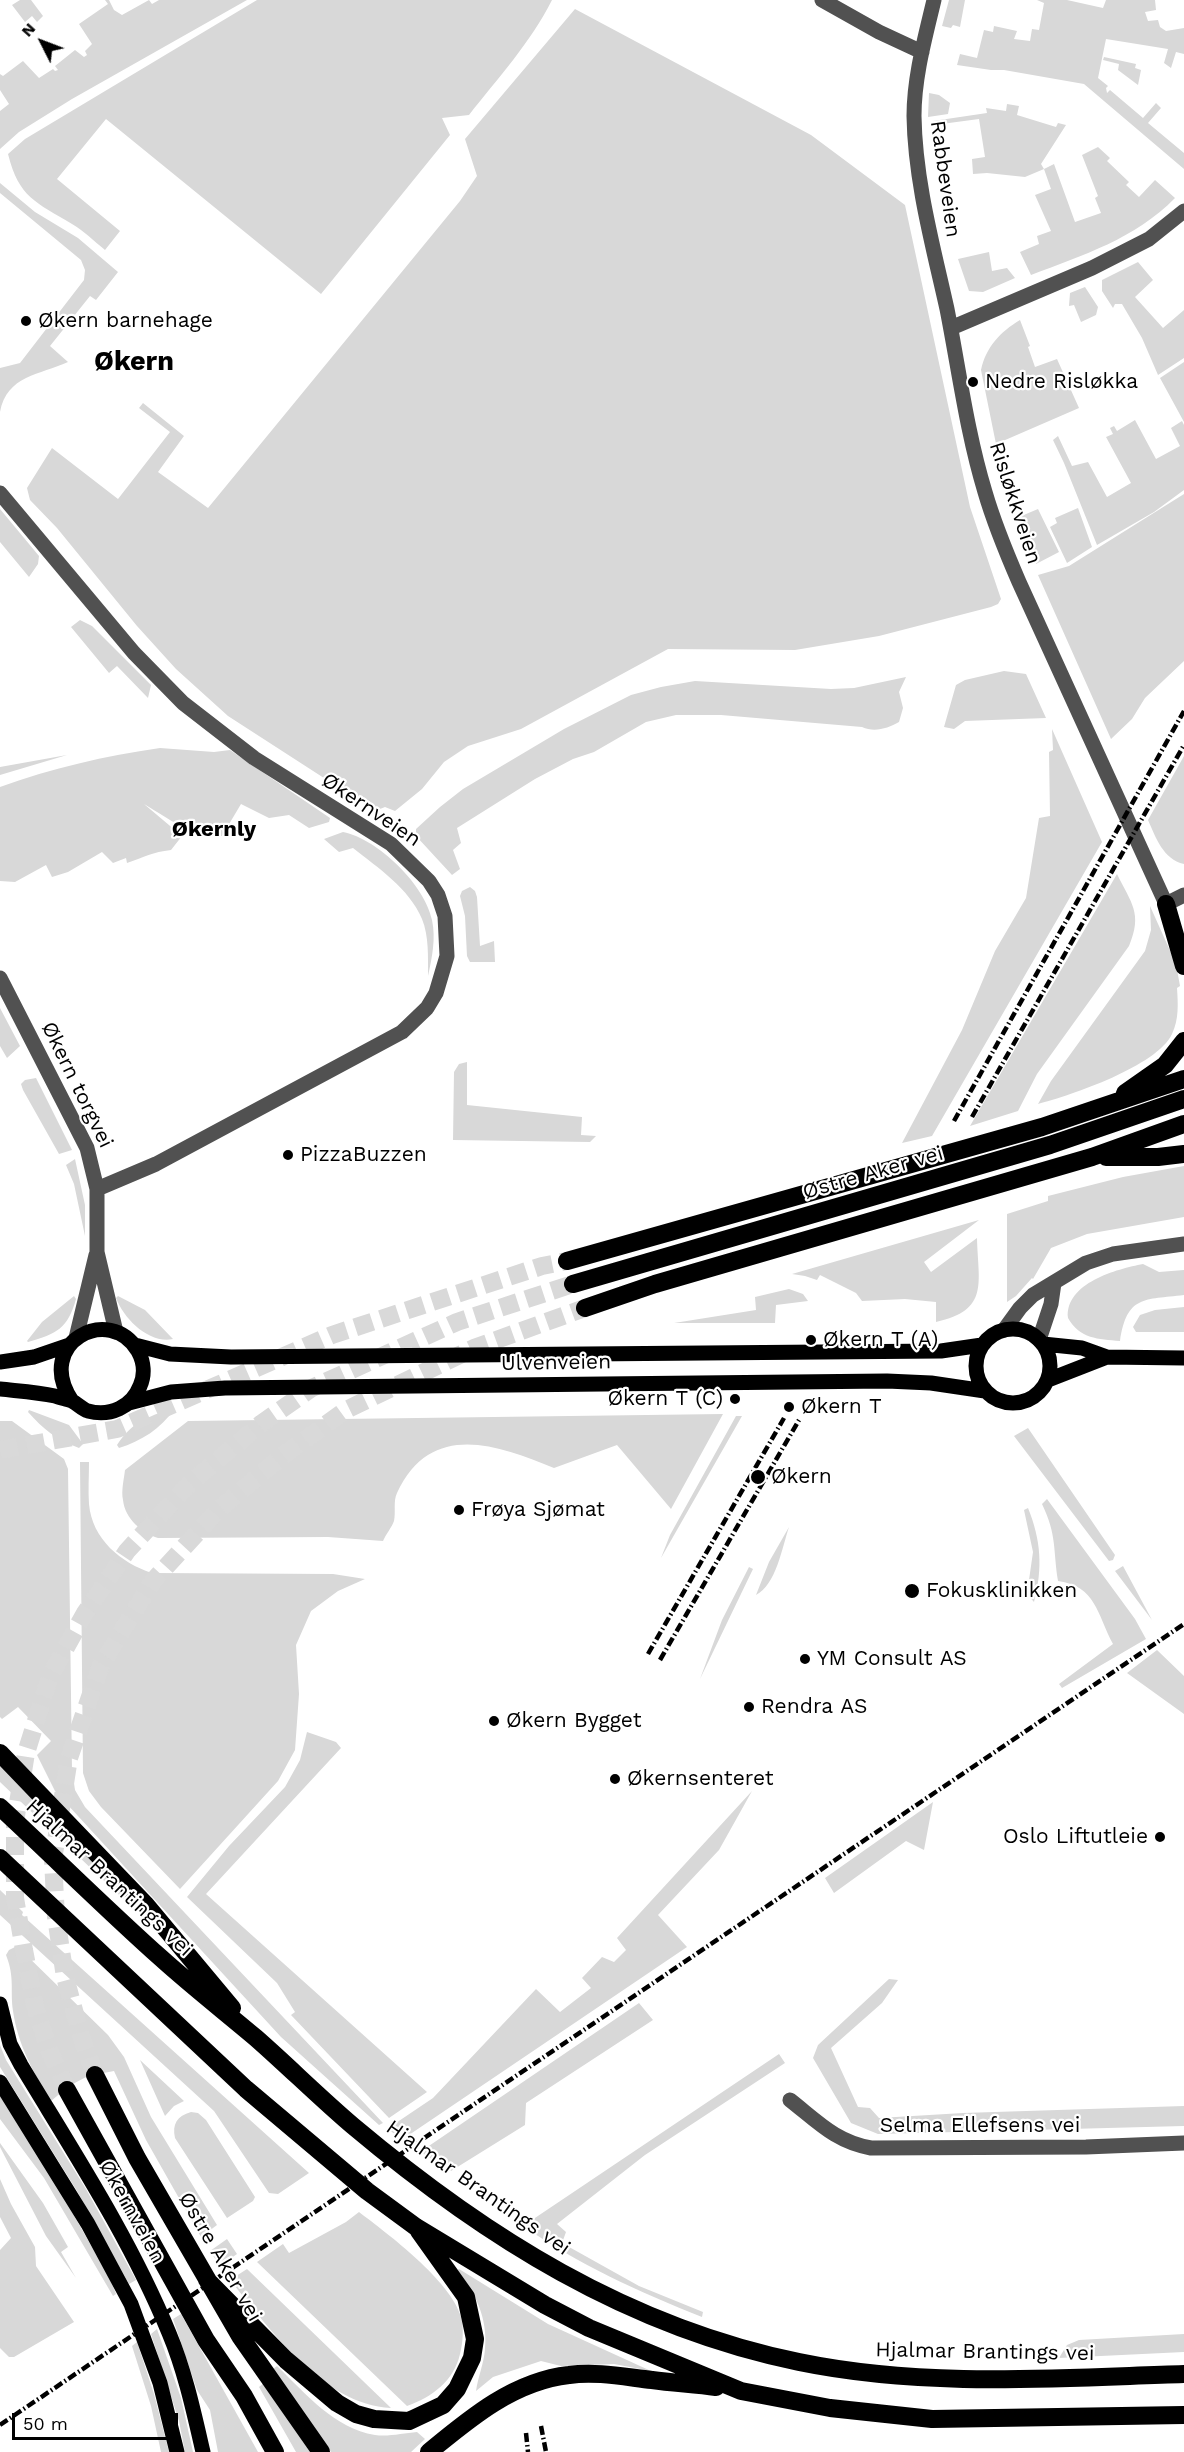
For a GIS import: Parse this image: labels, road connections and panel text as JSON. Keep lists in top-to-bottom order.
{
  "streets": {
    "highway": ["Østre Aker vei", "Hjalmar Brantings vei"],
    "main road": ["Økernveien", "Ulvenveien"],
    "street": [
      "Rabbeveien",
      "Risløkkveien",
      "Økern torgvei",
      "Selma Ellefsens vei"
    ]
  },
  "crossings": [
    ["Rabbeveien", "Risløkkveien"],
    ["Økernveien", "Økern torgvei"],
    ["Økern torgvei", "Ulvenveien"]
  ],
  "districts": ["Økern", "Økernly"],
  "places": [
    "Økern barnehage",
    "Nedre Risløkka",
    "PizzaBuzzen",
    "Økern T (A)",
    "Økern T (C)",
    "Økern T",
    "Økern",
    "Frøya Sjømat",
    "Fokusklinikken",
    "YM Consult AS",
    "Rendra AS",
    "Økern Bygget",
    "Økernsenteret",
    "Oslo Liftutleie"
  ],
  "scale_bar": "50 m",
  "north": "top left"
}
